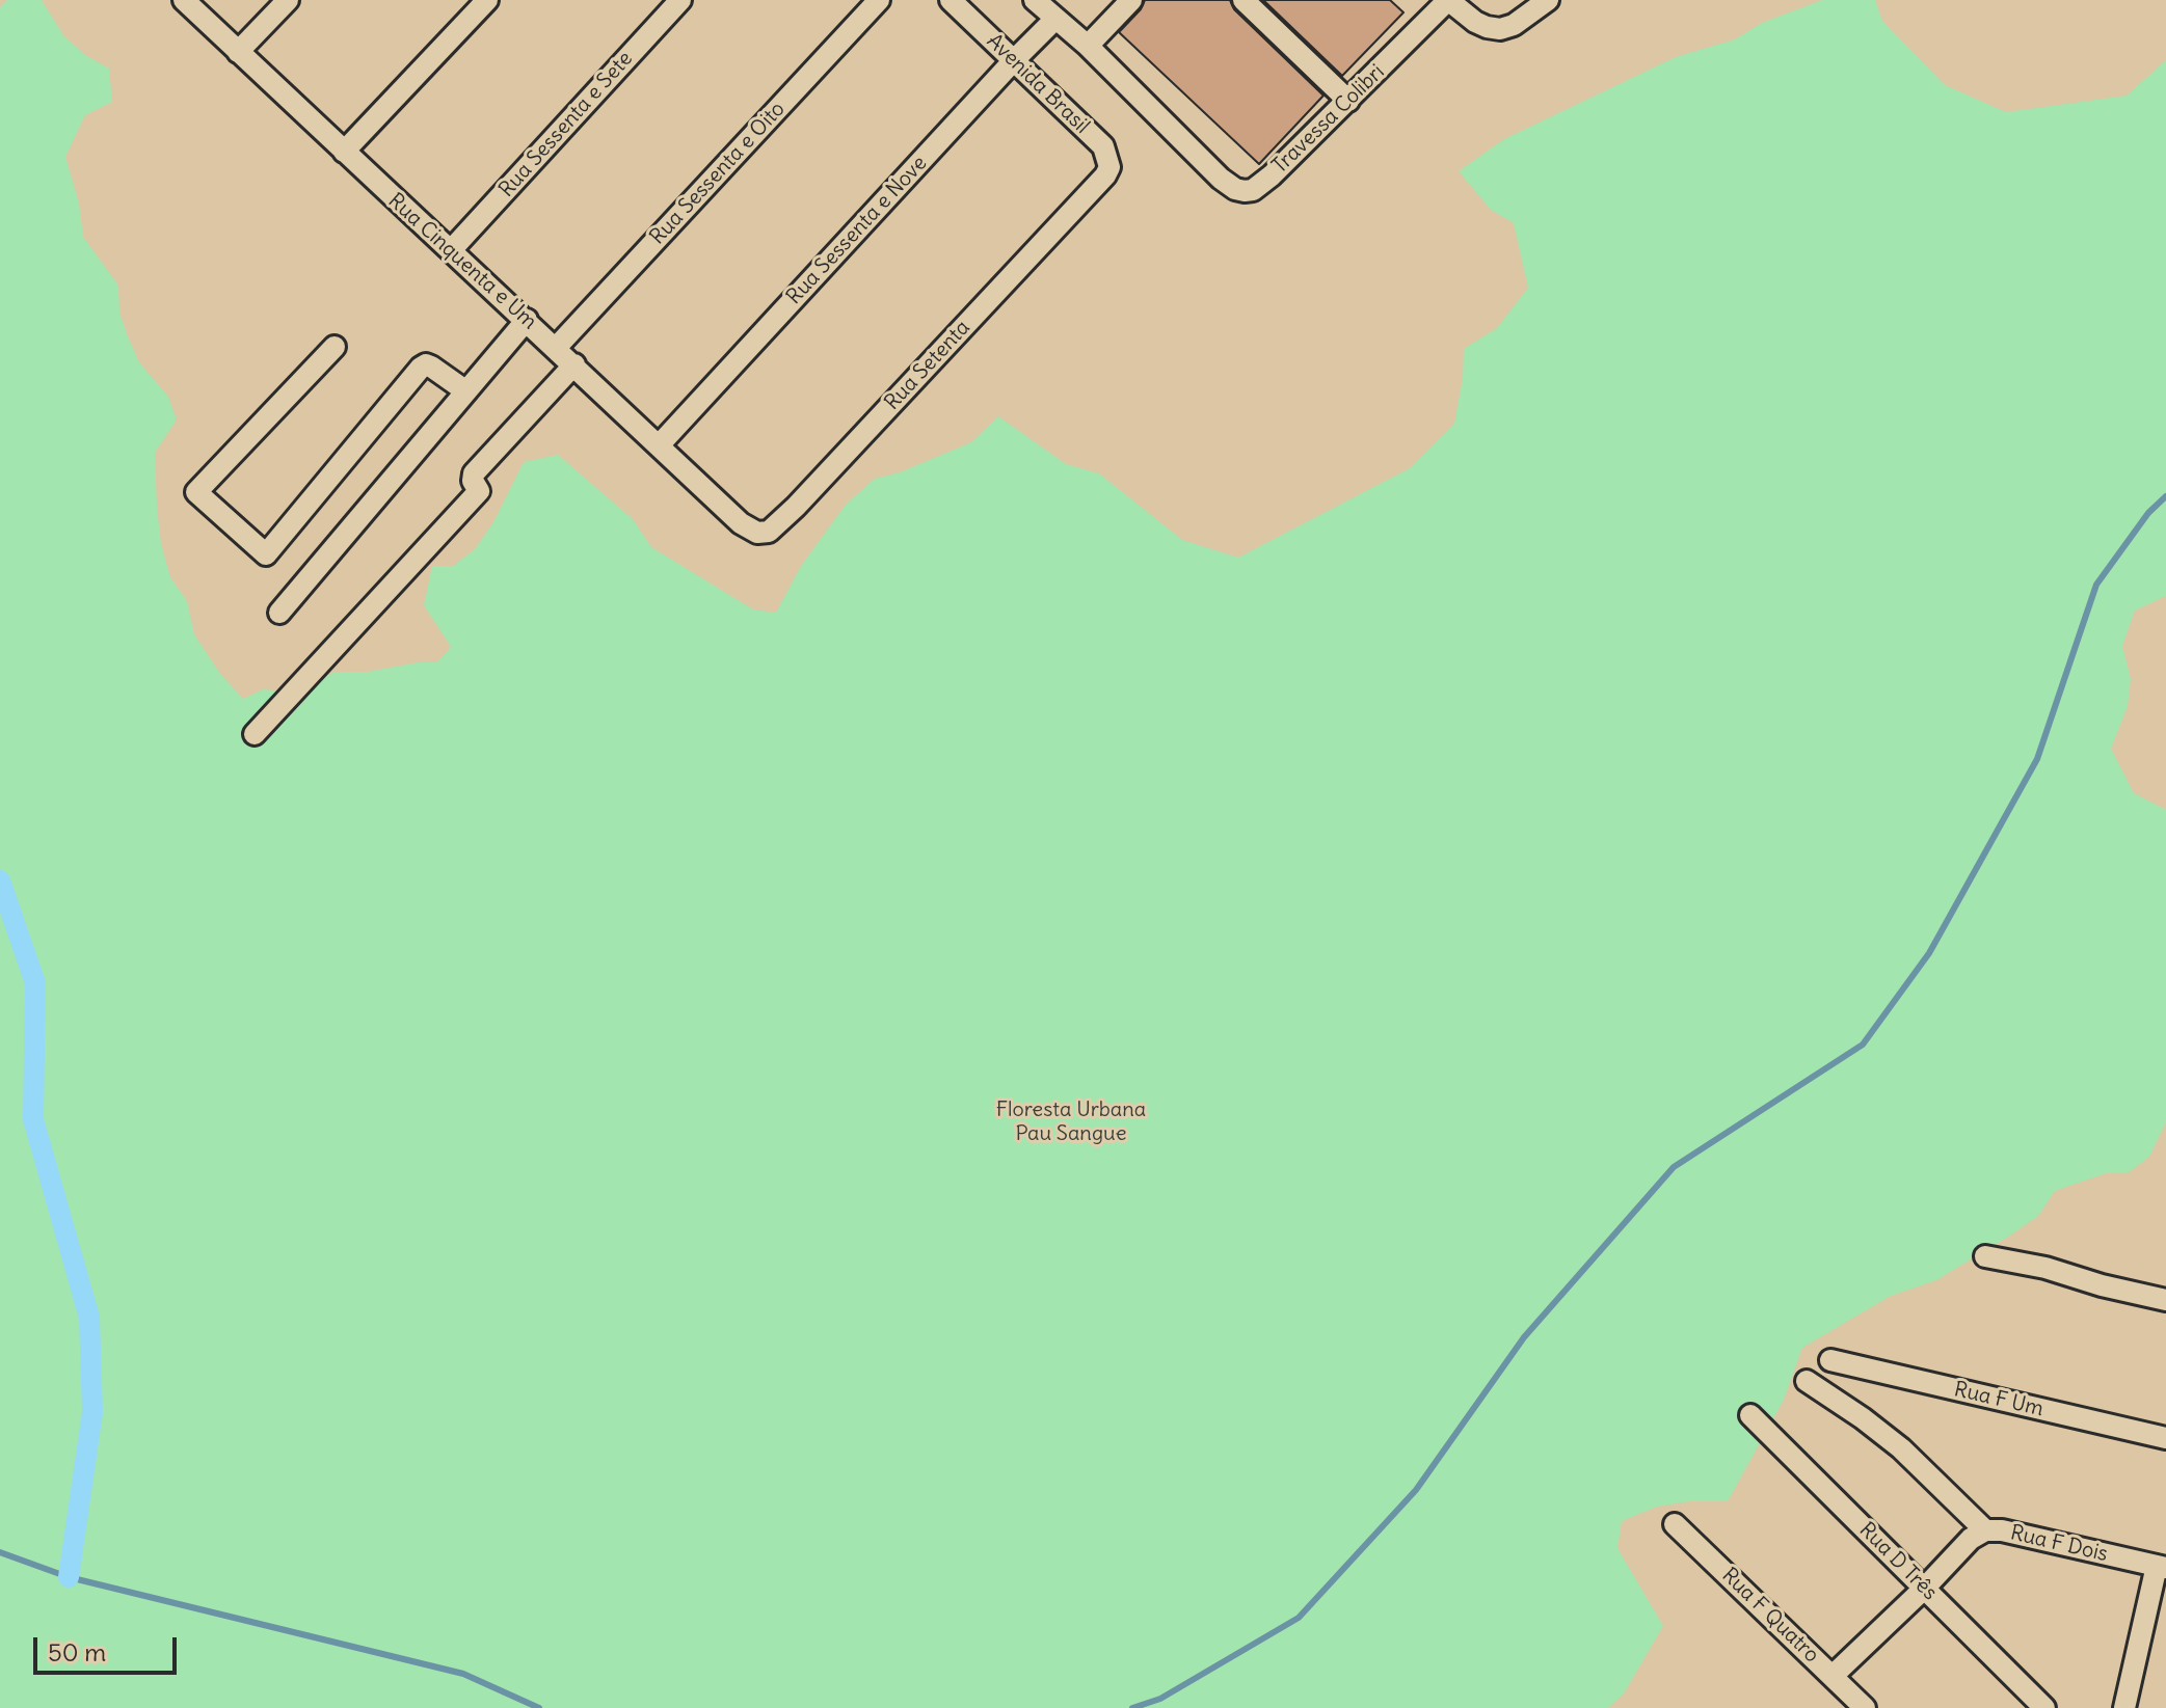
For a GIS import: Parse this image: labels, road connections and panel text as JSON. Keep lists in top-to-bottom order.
{
  "streets": {
    "street": [
      "Avenida Brasil",
      "Travessa Colibri",
      "Rua Sessenta e Sete",
      "Rua Sessenta e Oito",
      "Rua Sessenta e Nove",
      "Rua Cinquenta e Um",
      "Rua Setenta",
      "Rua F Um",
      "Rua F Dois",
      "Rua D Três",
      "Rua F Quatro"
    ]
  },
  "crossings": [
    ["Avenida Brasil", "Rua Sessenta e Nove"],
    ["Avenida Brasil", "Rua Setenta"],
    ["Travessa Colibri", "Rua Sessenta e Nove"],
    ["Rua Sessenta e Sete", "Rua Cinquenta e Um"],
    ["Rua Sessenta e Oito", "Rua Cinquenta e Um"],
    ["Rua Sessenta e Nove", "Rua Cinquenta e Um"],
    ["Rua Cinquenta e Um", "Rua Setenta"],
    ["Rua F Dois", "Rua D Três"],
    ["Rua F Dois", "Rua F Quatro"]
  ],
  "parks": ["Floresta Urbana Pau Sangue"],
  "scale_bar": "50 m"
}
